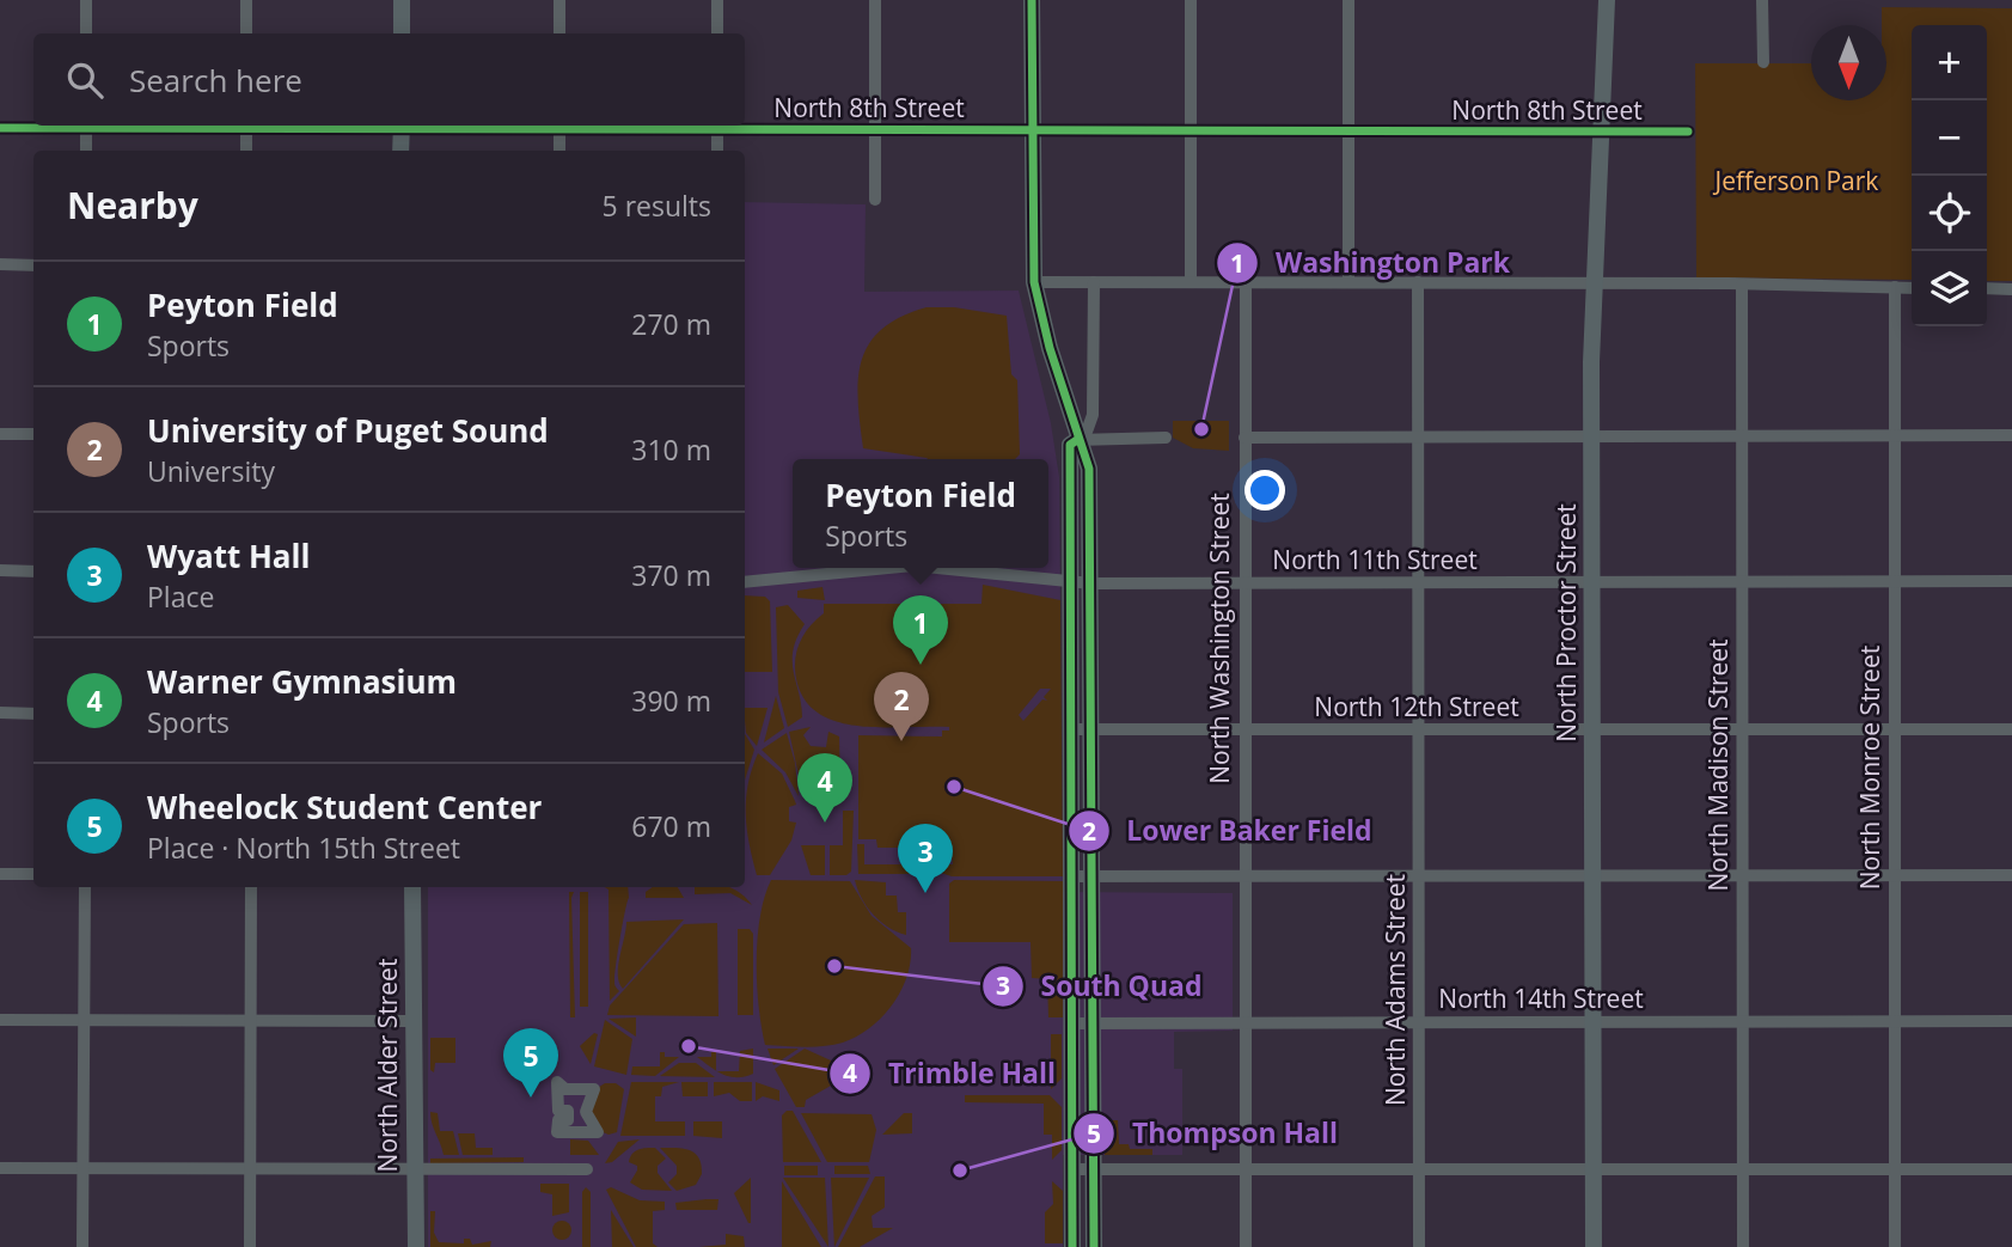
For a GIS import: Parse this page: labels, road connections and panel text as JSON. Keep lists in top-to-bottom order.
{
  "streets": {
    "street": [
      "North 8th Street",
      "North 11th Street",
      "North Proctor Street",
      "North Washington Street",
      "North 12th Street",
      "North Madison Street",
      "North Monroe Street",
      "North Adams Street",
      "North 14th Street",
      "North Alder Street"
    ]
  },
  "crossings": [
    ["North 8th Street", "North Proctor Street"],
    ["North 11th Street", "North Proctor Street"],
    ["North 11th Street", "North Washington Street"],
    ["North 11th Street", "North Madison Street"],
    ["North 11th Street", "North Monroe Street"],
    ["North 11th Street", "North Adams Street"],
    ["North Proctor Street", "North 12th Street"],
    ["North Proctor Street", "North 14th Street"],
    ["North Washington Street", "North 12th Street"],
    ["North Washington Street", "North 14th Street"],
    ["North 12th Street", "North Madison Street"],
    ["North 12th Street", "North Monroe Street"],
    ["North 12th Street", "North Adams Street"],
    ["North Madison Street", "North 14th Street"],
    ["North Monroe Street", "North 14th Street"],
    ["North Adams Street", "North 14th Street"]
  ],
  "parks": ["Jefferson Park"],
  "places": [
    "Washington Park",
    "Lower Baker Field",
    "South Quad",
    "Trimble Hall",
    "Thompson Hall"
  ],
  "north": "bottom",
  "page": {
    "map_buttons": ["+", "−"],
    "search": "Search here",
    "heading": ["Nearby", "5 results"],
    "list": [
      {
        "mark": "1",
        "name": "Peyton Field",
        "note": "Sports",
        "value": "270 m"
      },
      {
        "mark": "2",
        "name": "University of Puget Sound",
        "note": "University",
        "value": "310 m"
      },
      {
        "mark": "3",
        "name": "Wyatt Hall",
        "note": "Place",
        "value": "370 m"
      },
      {
        "mark": "4",
        "name": "Warner Gymnasium",
        "note": "Sports",
        "value": "390 m"
      },
      {
        "mark": "5",
        "name": "Wheelock Student Center",
        "note": "Place · North 15th Street",
        "value": "670 m"
      }
    ],
    "popup": ["Peyton Field", "Sports"],
    "pins": [
      "1",
      "2",
      "4",
      "3",
      "5"
    ]
  }
}
